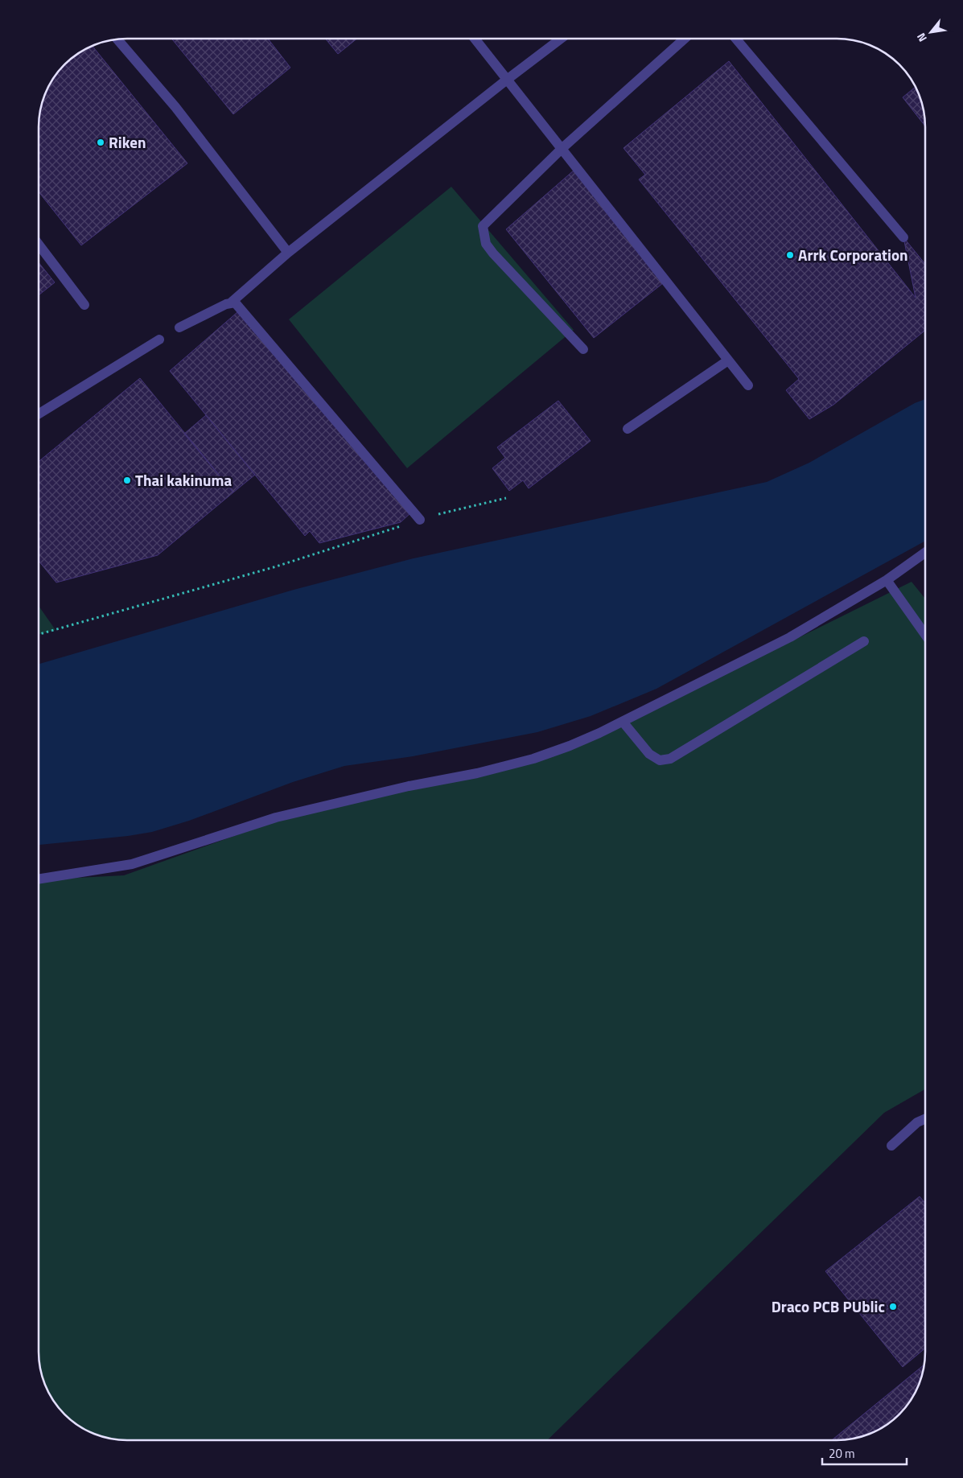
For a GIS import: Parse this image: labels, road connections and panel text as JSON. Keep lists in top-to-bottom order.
{
  "places": [
    "Riken",
    "Arrk Corporation",
    "Thai kakinuma",
    "Draco PCB PUblic"
  ],
  "scale_bar": "20 m",
  "north": "bottom left"
}
